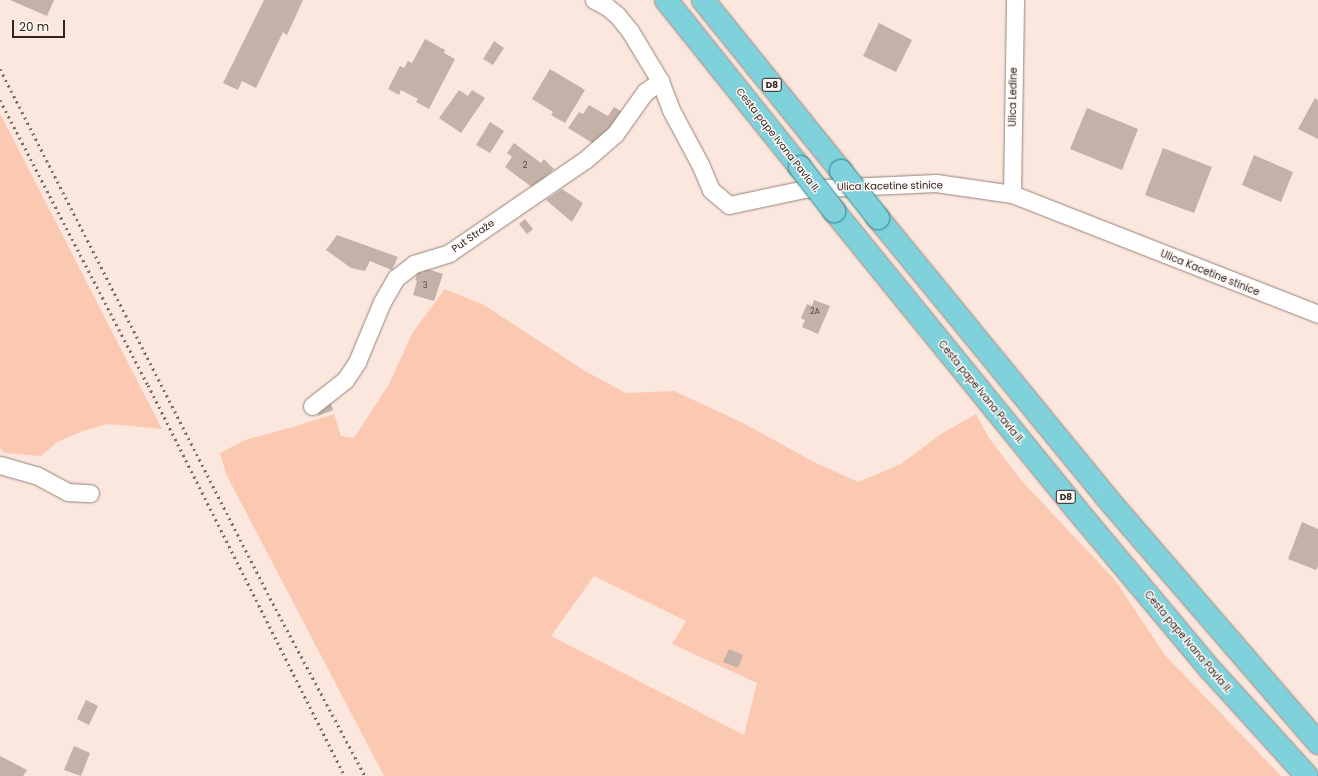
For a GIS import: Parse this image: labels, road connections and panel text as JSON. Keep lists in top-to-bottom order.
{
  "streets": {
    "main road": ["D8", "Cesta pape Ivana Pavla II."],
    "street": ["Ulica Ledine", "Ulica Kacetine stinice", "Put Straže"]
  },
  "crossings": [
    ["Ulica Ledine", "Ulica Kacetine stinice"],
    ["Ulica Kacetine stinice", "Put Straže"]
  ],
  "house_numbers": ["2", "3", "2A"],
  "scale_bar": "20 m"
}
